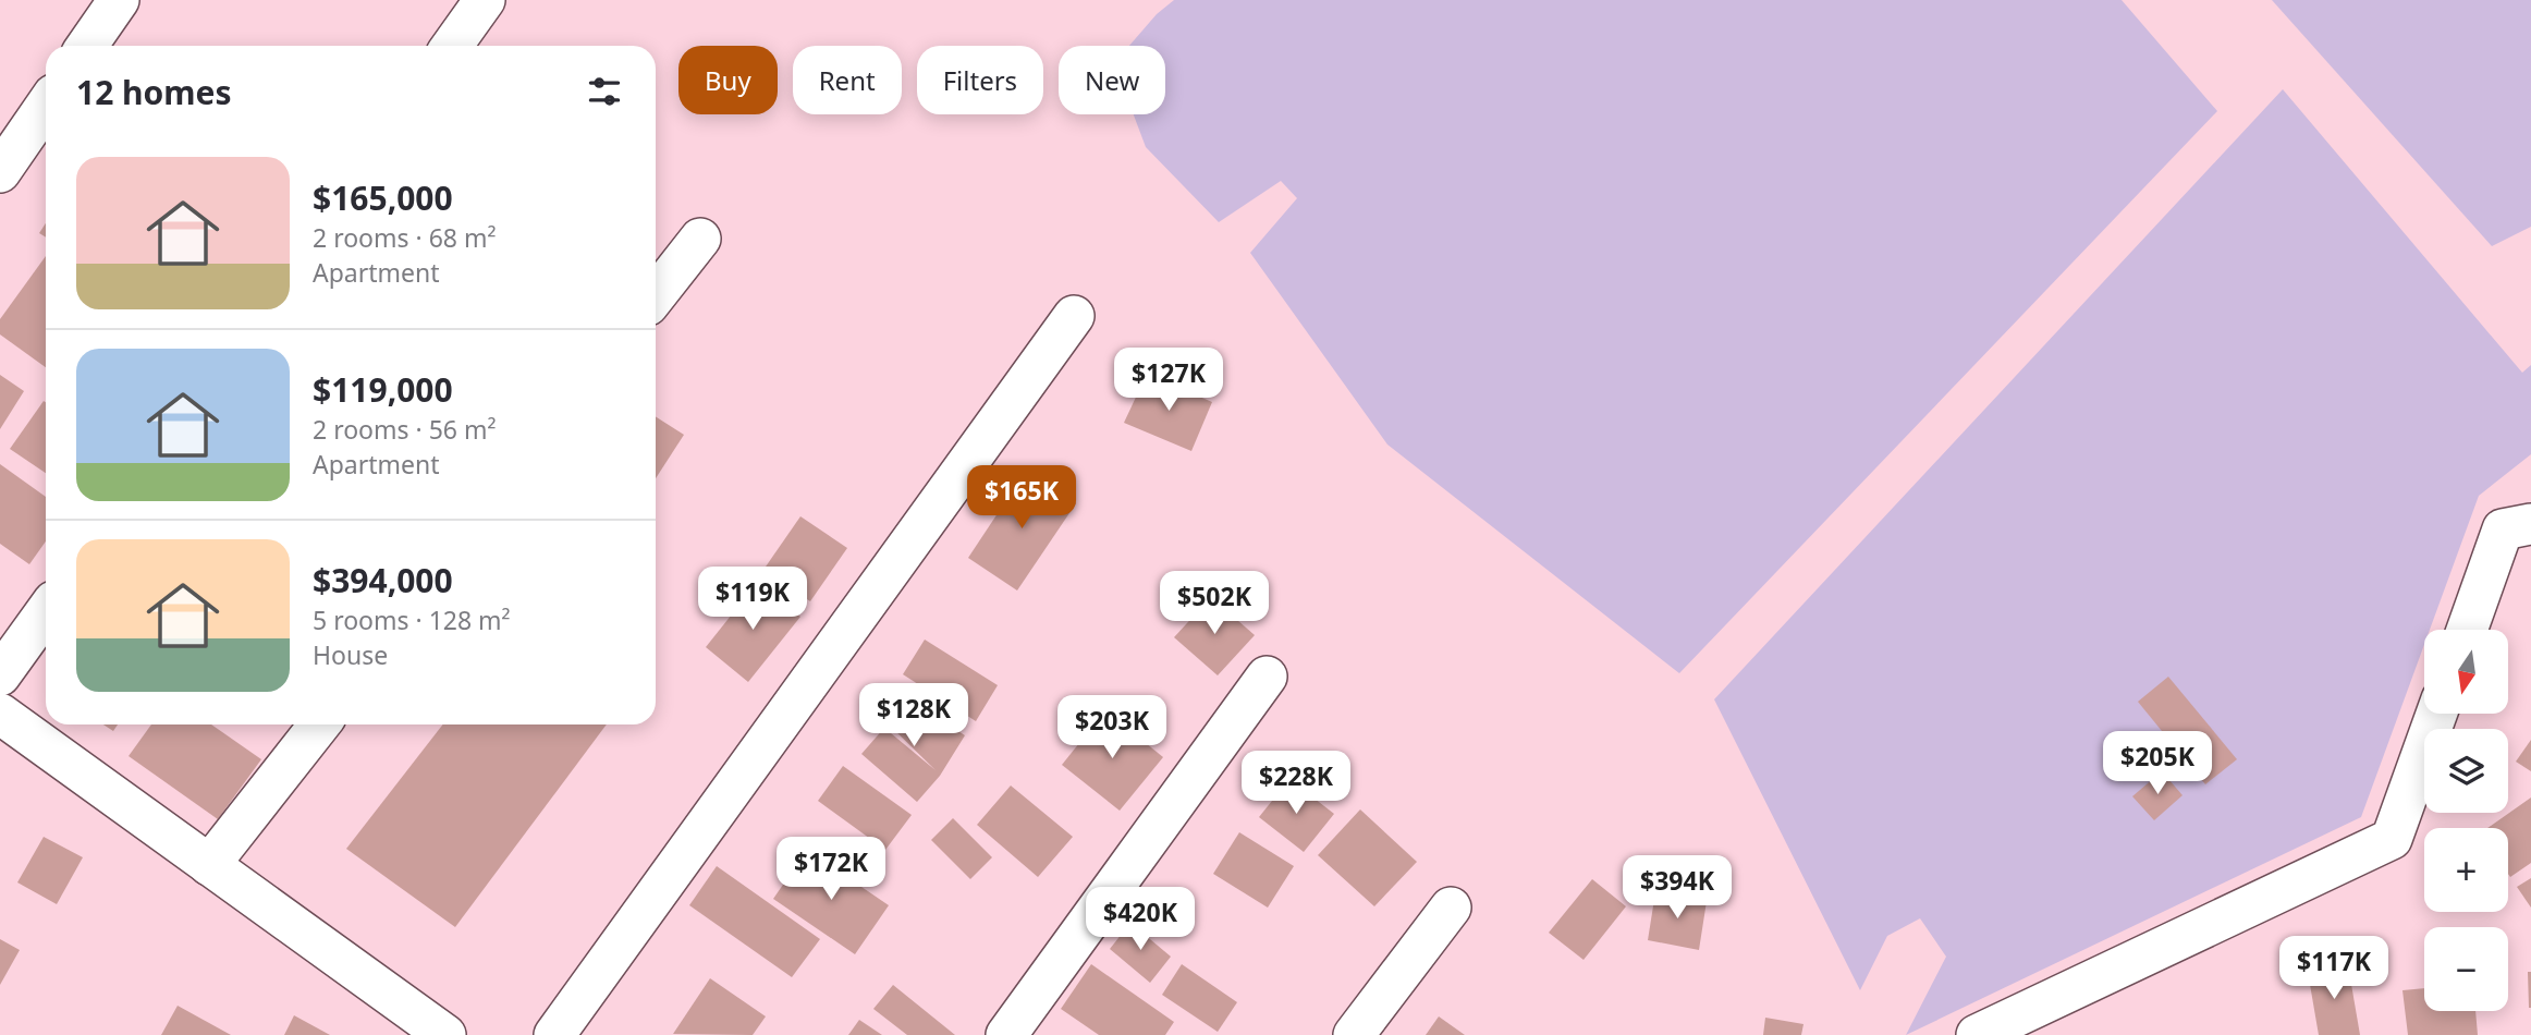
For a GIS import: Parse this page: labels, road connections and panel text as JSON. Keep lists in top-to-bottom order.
{
  "north": "bottom",
  "page": {
    "chip": [
      "Buy",
      "Rent",
      "Filters",
      "New"
    ],
    "heading": "12 homes",
    "list": [
      {
        "name": "$165,000",
        "note": "2 rooms · 68 m² · Apartment"
      },
      {
        "name": "$119,000",
        "note": "2 rooms · 56 m² · Apartment"
      },
      {
        "name": "$394,000",
        "note": "5 rooms · 128 m² · House"
      }
    ],
    "price": [
      "$127K",
      "$165K",
      "$119K",
      "$502K",
      "$128K",
      "$203K",
      "$205K",
      "$228K",
      "$172K",
      "$394K",
      "$420K",
      "$117K"
    ],
    "map_buttons": ["+", "−"]
  }
}
